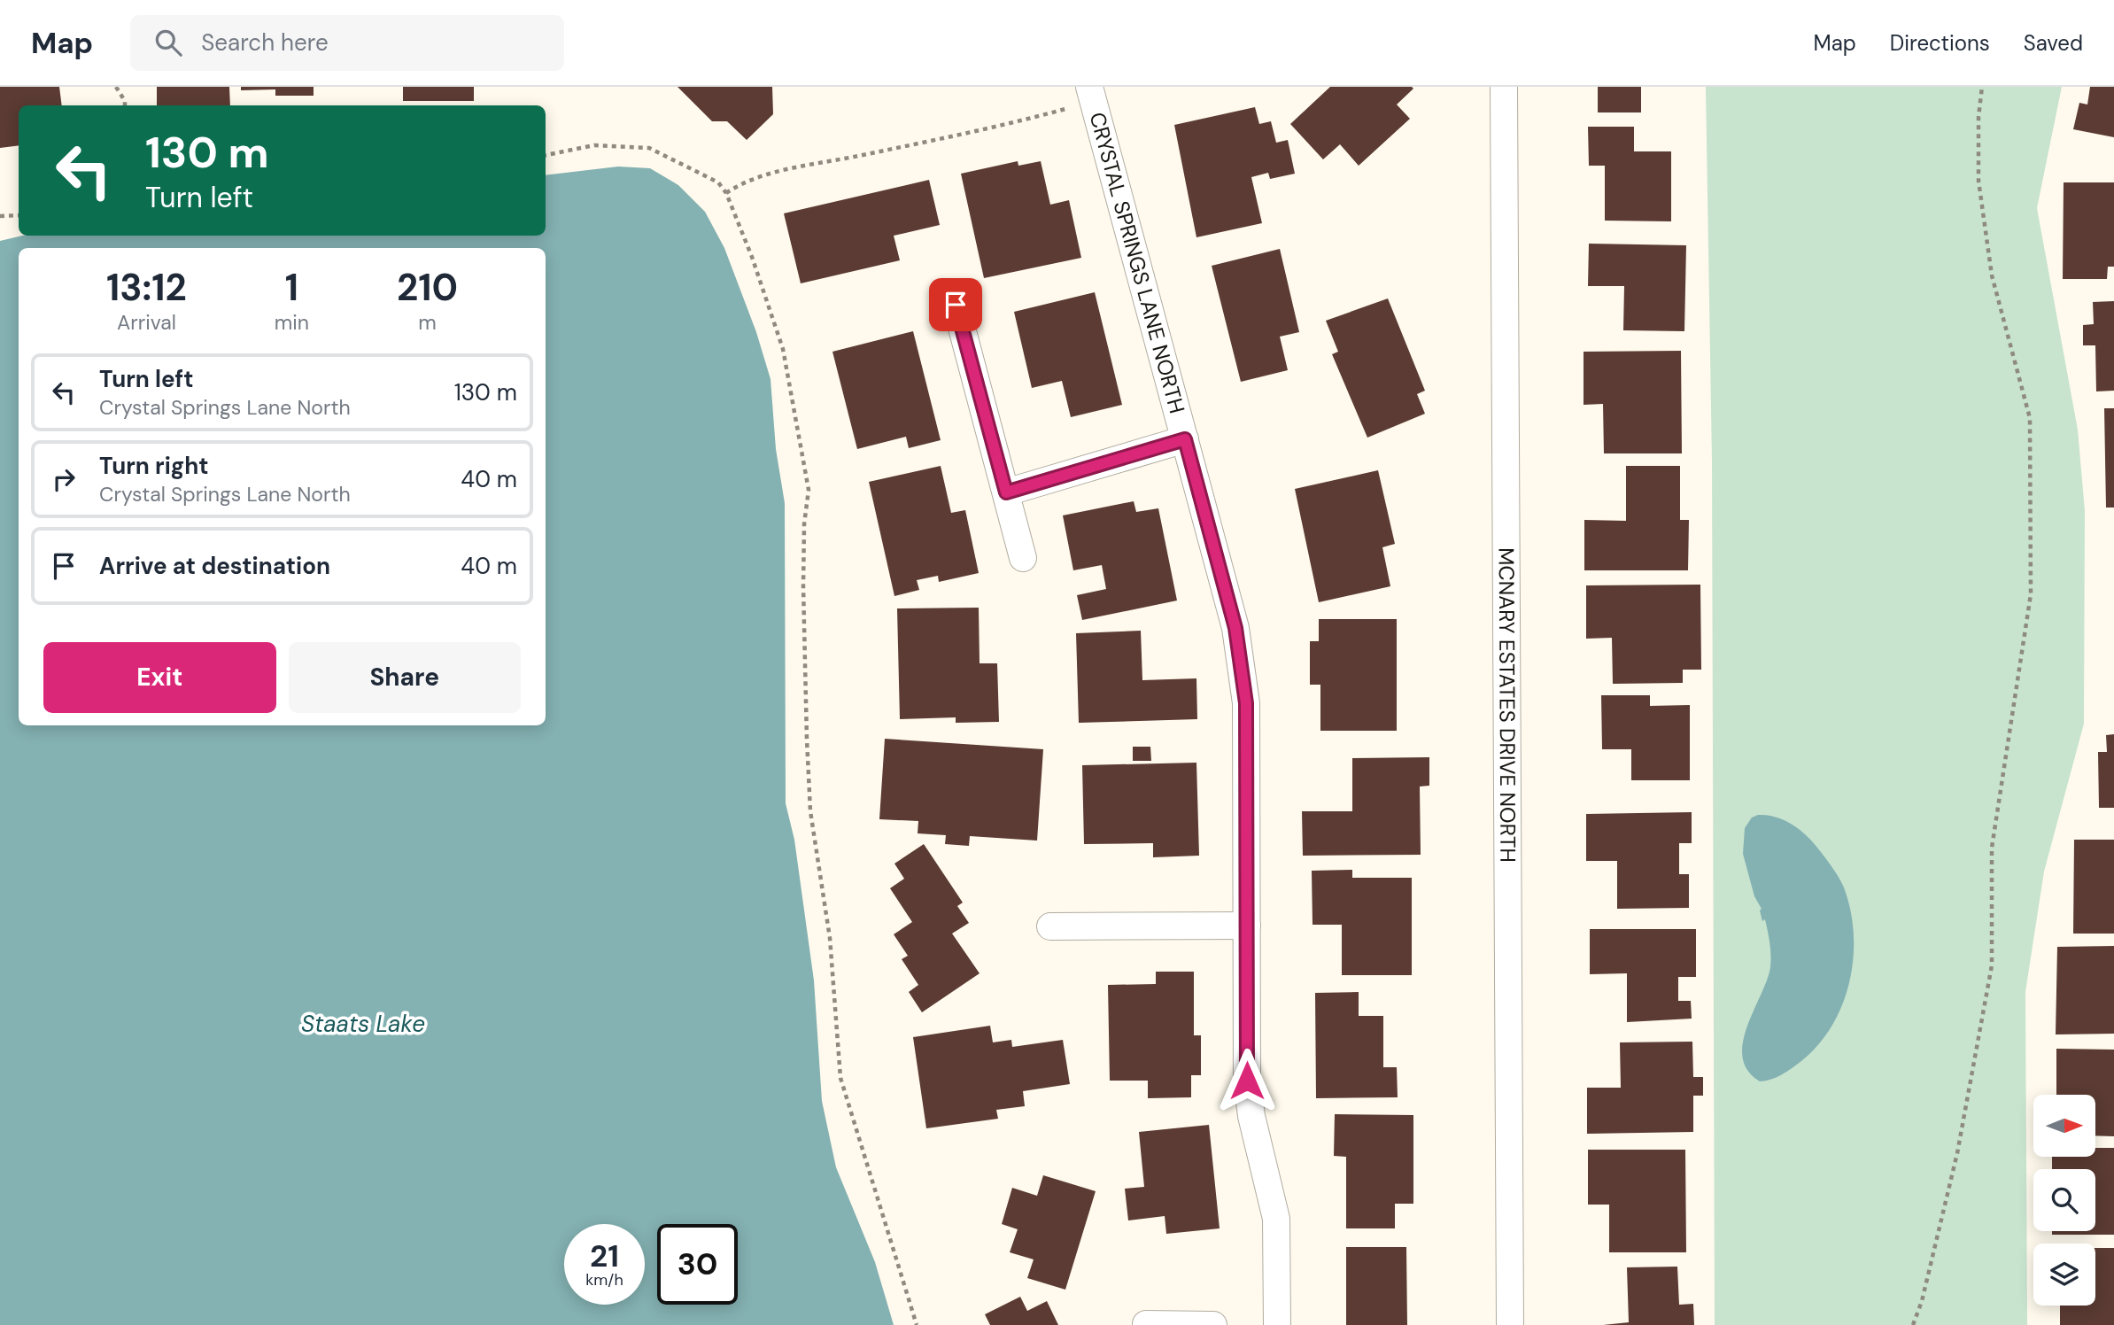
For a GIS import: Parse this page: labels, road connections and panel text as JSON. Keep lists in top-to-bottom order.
{
  "streets": {
    "street": ["CRYSTAL SPRINGS LANE NORTH", "MCNARY ESTATES DRIVE NORTH"]
  },
  "water": ["Staats Lake"],
  "north": "right",
  "page": {
    "header": "Map",
    "search": "Search here",
    "nav": ["Map", "Directions", "Saved"],
    "turn": ["130 m", "Turn left"],
    "eta": [
      "13:12",
      "Arrival",
      "1",
      "min",
      "210",
      "m"
    ],
    "list": [
      {
        "name": "Turn left",
        "note": "Crystal Springs Lane North",
        "value": "130 m"
      },
      {
        "name": "Turn right",
        "note": "Crystal Springs Lane North",
        "value": "40 m"
      },
      {
        "name": "Arrive at destination",
        "value": "40 m"
      }
    ],
    "buttons": ["Exit", "Share"],
    "speed": "21 km/h",
    "limit": "30"
  }
}
